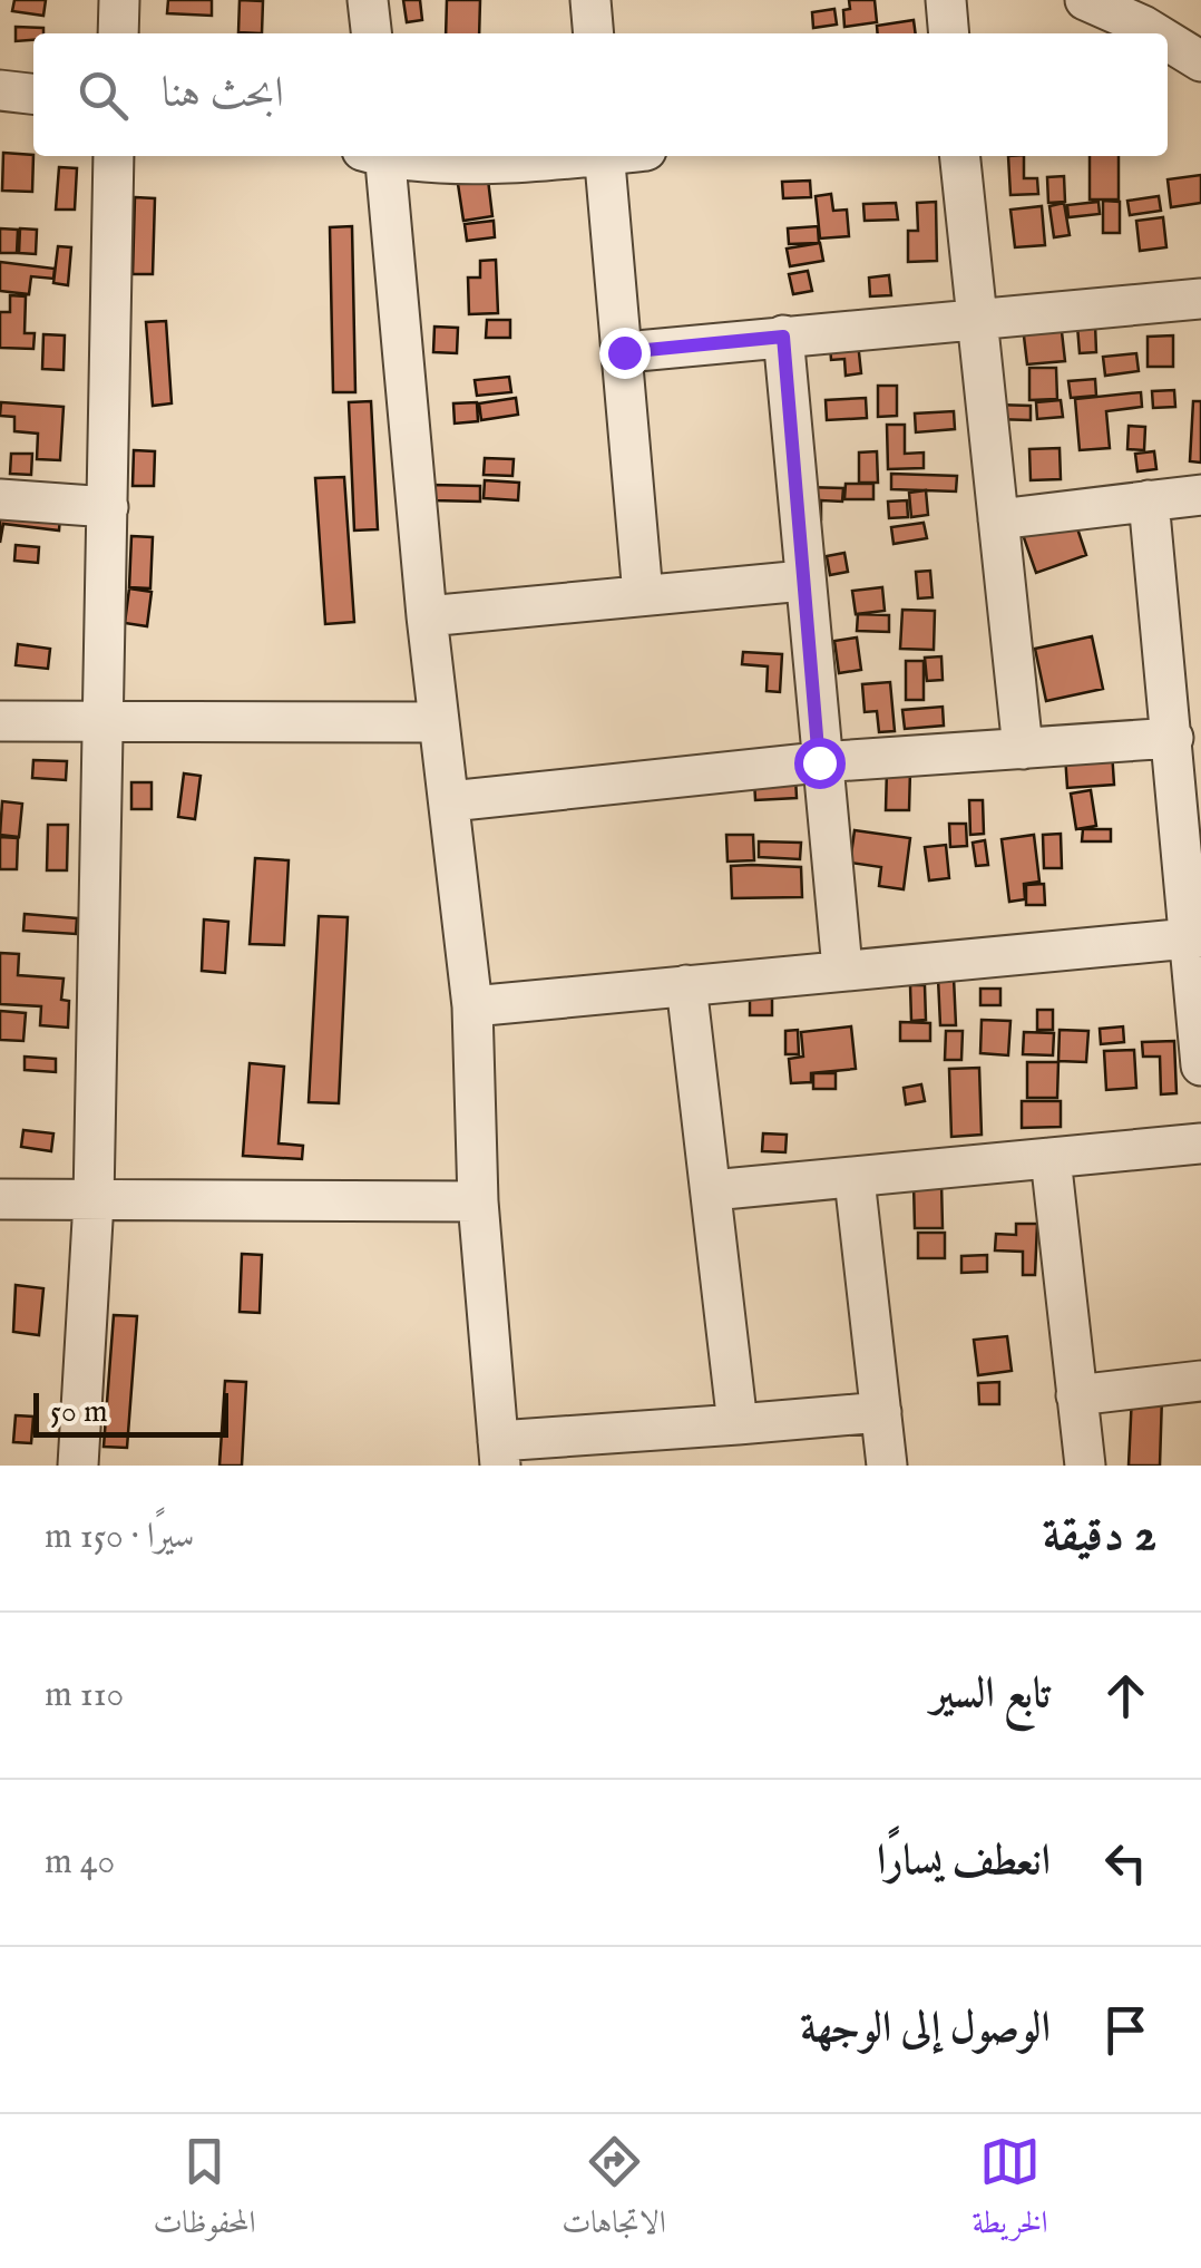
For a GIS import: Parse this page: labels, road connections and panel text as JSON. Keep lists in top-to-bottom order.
{
  "scale_bar": "50 m",
  "page": {
    "search": "ابحث هنا",
    "scale": "50 m",
    "heading": ["2 دقيقة", "سيرًا · 150 m"],
    "list": [
      ["تابع السير", "110 m"],
      ["انعطف يسارًا", "40 m"],
      "الوصول إلى الوجهة"
    ],
    "nav": ["الخريطة", "الاتجاهات", "المحفوظات"]
  }
}
